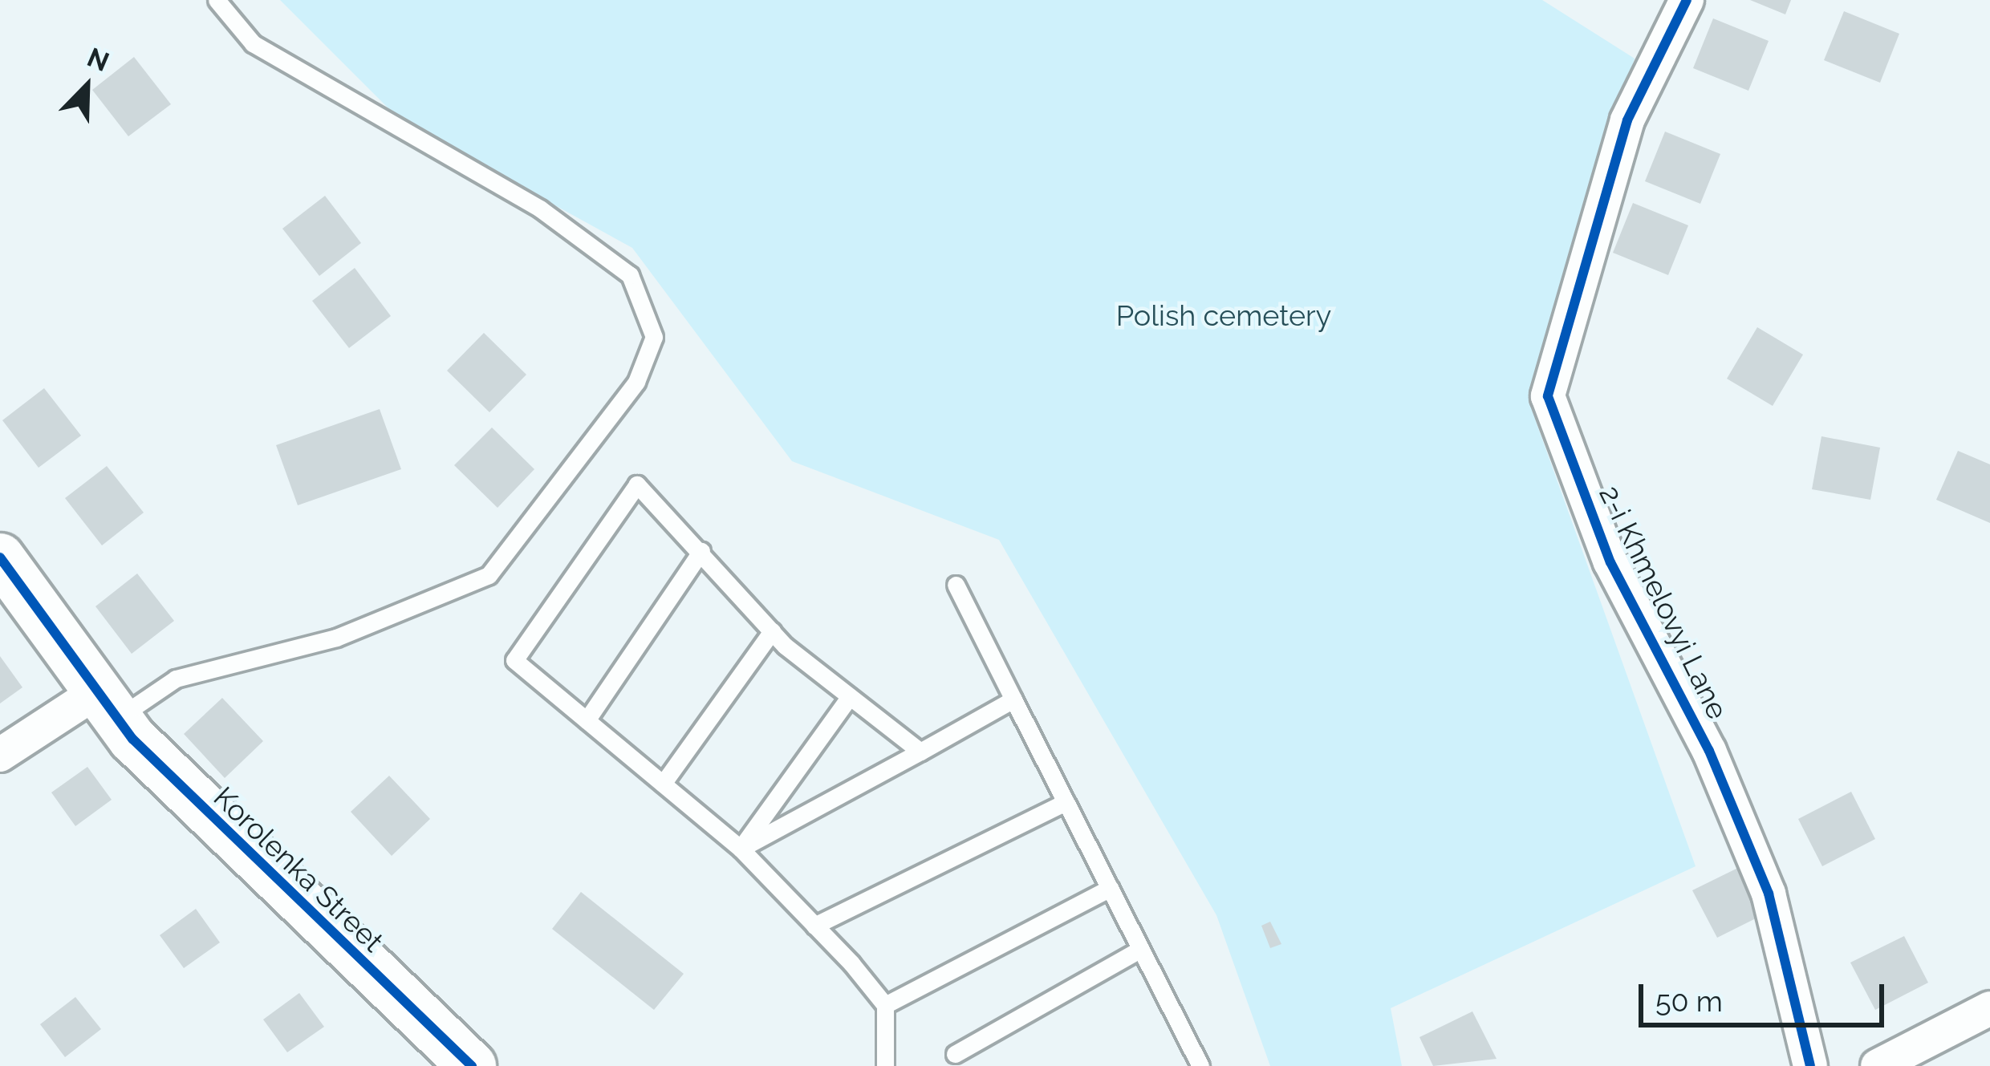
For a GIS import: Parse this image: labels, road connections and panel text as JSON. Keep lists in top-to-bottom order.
{
  "streets": {
    "street": ["2-i Khmelovyi Lane", "Korolenka Street"]
  },
  "parks": ["Polish cemetery"],
  "scale_bar": "50 m",
  "north": "top right"
}
